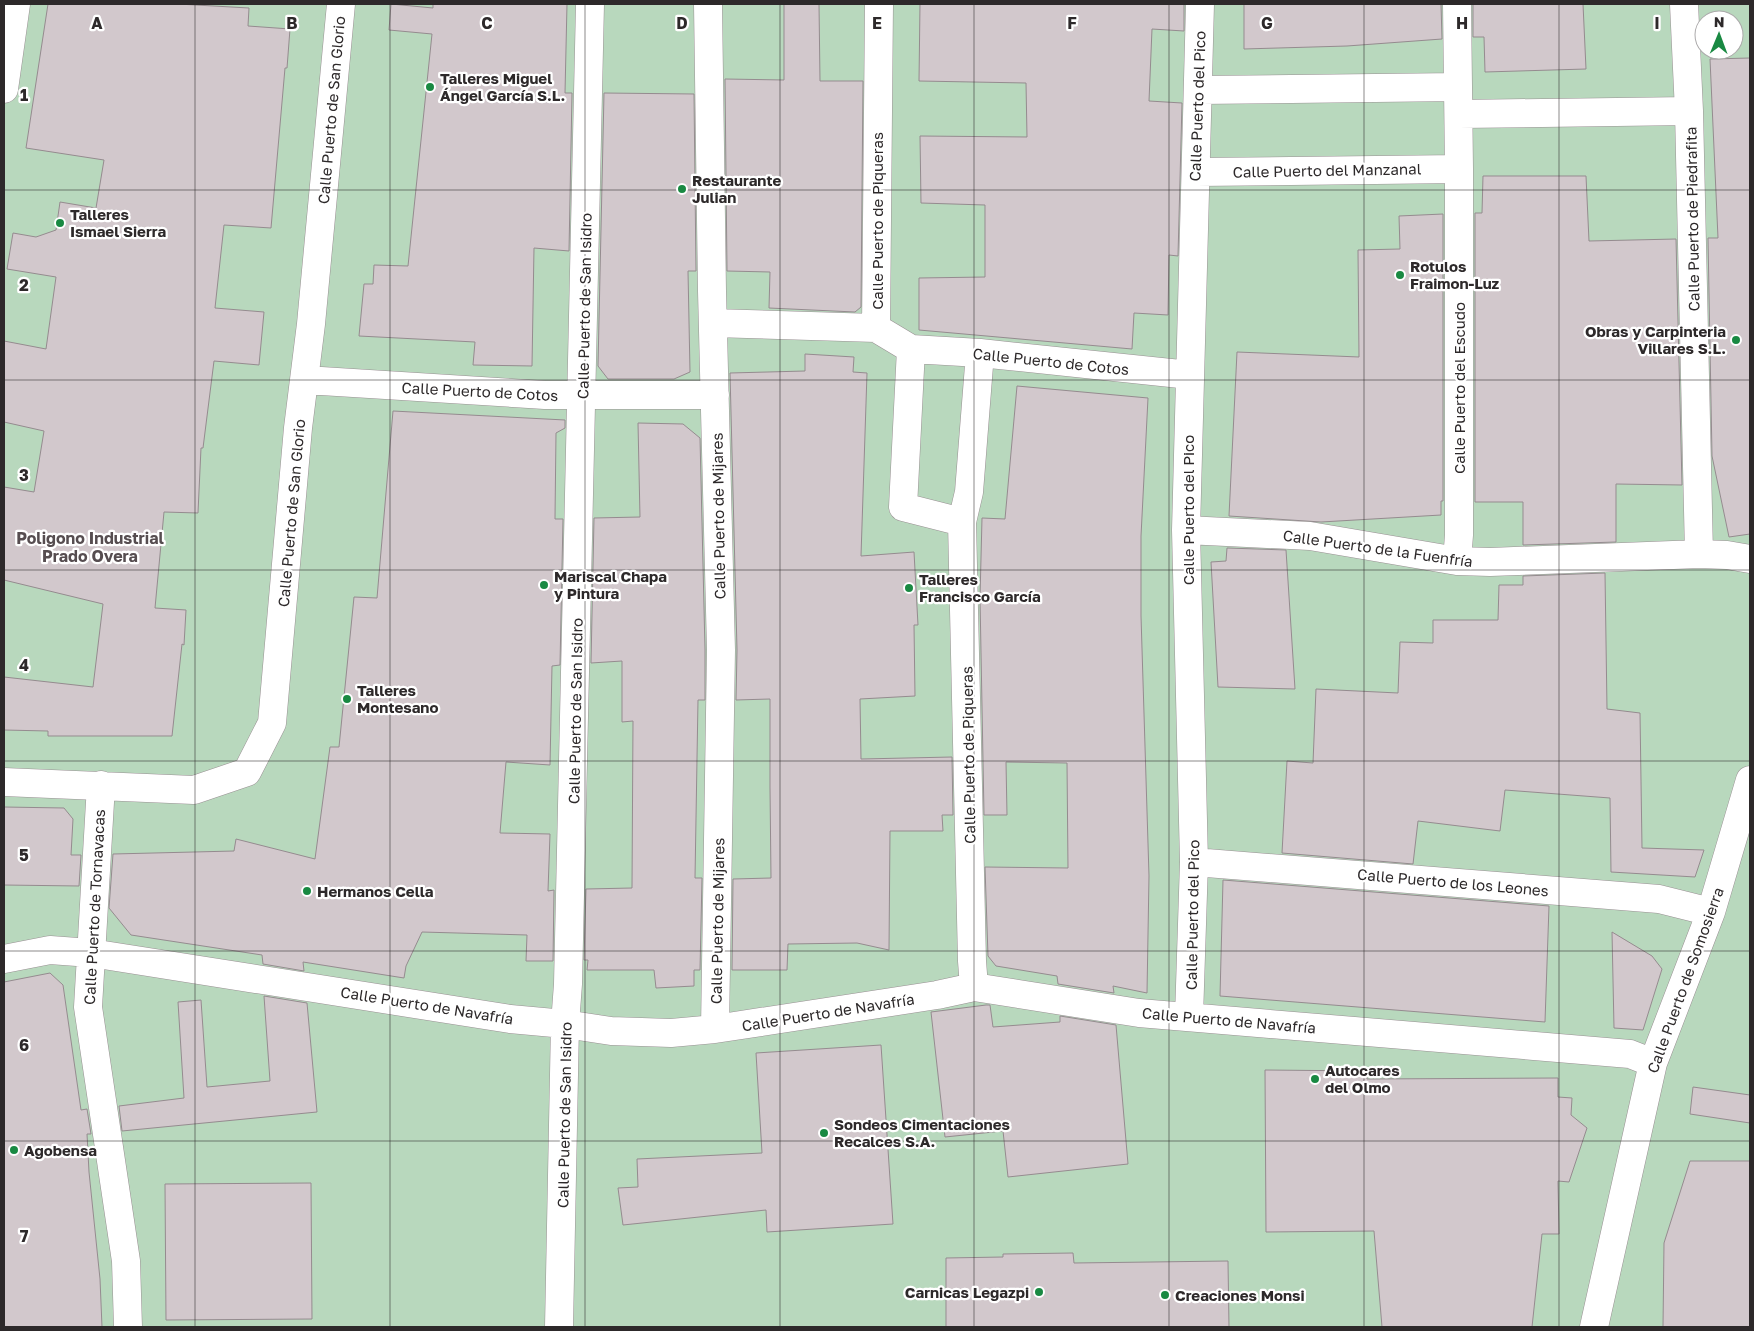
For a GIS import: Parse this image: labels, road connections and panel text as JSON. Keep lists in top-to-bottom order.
{
  "streets": {
    "street": [
      "Calle Puerto del Pico",
      "Calle Puerto de San Glorio",
      "Calle Puerto del Manzanal",
      "Calle Puerto de Piedrafita",
      "Calle Puerto de Piqueras",
      "Calle Puerto de San Isidro",
      "Calle Puerto de Cotos",
      "Calle Puerto del Escudo",
      "Calle Puerto de Mijares",
      "Calle Puerto de la Fuenfría",
      "Calle Puerto de los Leones",
      "Calle Puerto de Tornavacas",
      "Calle Puerto de Somosierra",
      "Calle Puerto de Navafría"
    ]
  },
  "crossings": [
    ["Calle Puerto del Pico", "Calle Puerto del Manzanal"],
    ["Calle Puerto del Pico", "Calle Puerto de Cotos"],
    ["Calle Puerto del Pico", "Calle Puerto de la Fuenfría"],
    ["Calle Puerto del Pico", "Calle Puerto de los Leones"],
    ["Calle Puerto del Pico", "Calle Puerto de Navafría"],
    ["Calle Puerto de San Glorio", "Calle Puerto de Cotos"],
    ["Calle Puerto de San Glorio", "Calle Puerto de Tornavacas"],
    ["Calle Puerto del Manzanal", "Calle Puerto del Escudo"],
    ["Calle Puerto de Piedrafita", "Calle Puerto de la Fuenfría"],
    ["Calle Puerto de Piqueras", "Calle Puerto de Cotos"],
    ["Calle Puerto de Piqueras", "Calle Puerto de Navafría"],
    ["Calle Puerto de San Isidro", "Calle Puerto de Cotos"],
    ["Calle Puerto de San Isidro", "Calle Puerto de Navafría"],
    ["Calle Puerto de Cotos", "Calle Puerto de Mijares"],
    ["Calle Puerto del Escudo", "Calle Puerto de la Fuenfría"],
    ["Calle Puerto de Mijares", "Calle Puerto de Navafría"],
    ["Calle Puerto de los Leones", "Calle Puerto de Somosierra"],
    ["Calle Puerto de Tornavacas", "Calle Puerto de Navafría"],
    ["Calle Puerto de Somosierra", "Calle Puerto de Navafría"]
  ],
  "districts": ["Poligono Industrial Prado Overa"],
  "places": [
    "Talleres Miguel Ángel García S.L.",
    "Restaurante Julian",
    "Talleres Ismael Sierra",
    "Rotulos Fraimon-Luz",
    "Obras y Carpinteria Villares S.L.",
    "Mariscal Chapa y Pintura",
    "Talleres Francisco García",
    "Talleres Montesano",
    "Hermanos Cella",
    "Autocares del Olmo",
    "Sondeos Cimentaciones Recalces S.A.",
    "Agobensa",
    "Carnicas Legazpi",
    "Creaciones Monsi"
  ],
  "north": "top",
  "grid": {
    "columns": [
      "A",
      "B",
      "C",
      "D",
      "E",
      "F",
      "G",
      "H",
      "I"
    ],
    "rows": [
      "1",
      "2",
      "3",
      "4",
      "5",
      "6",
      "7"
    ]
  }
}
